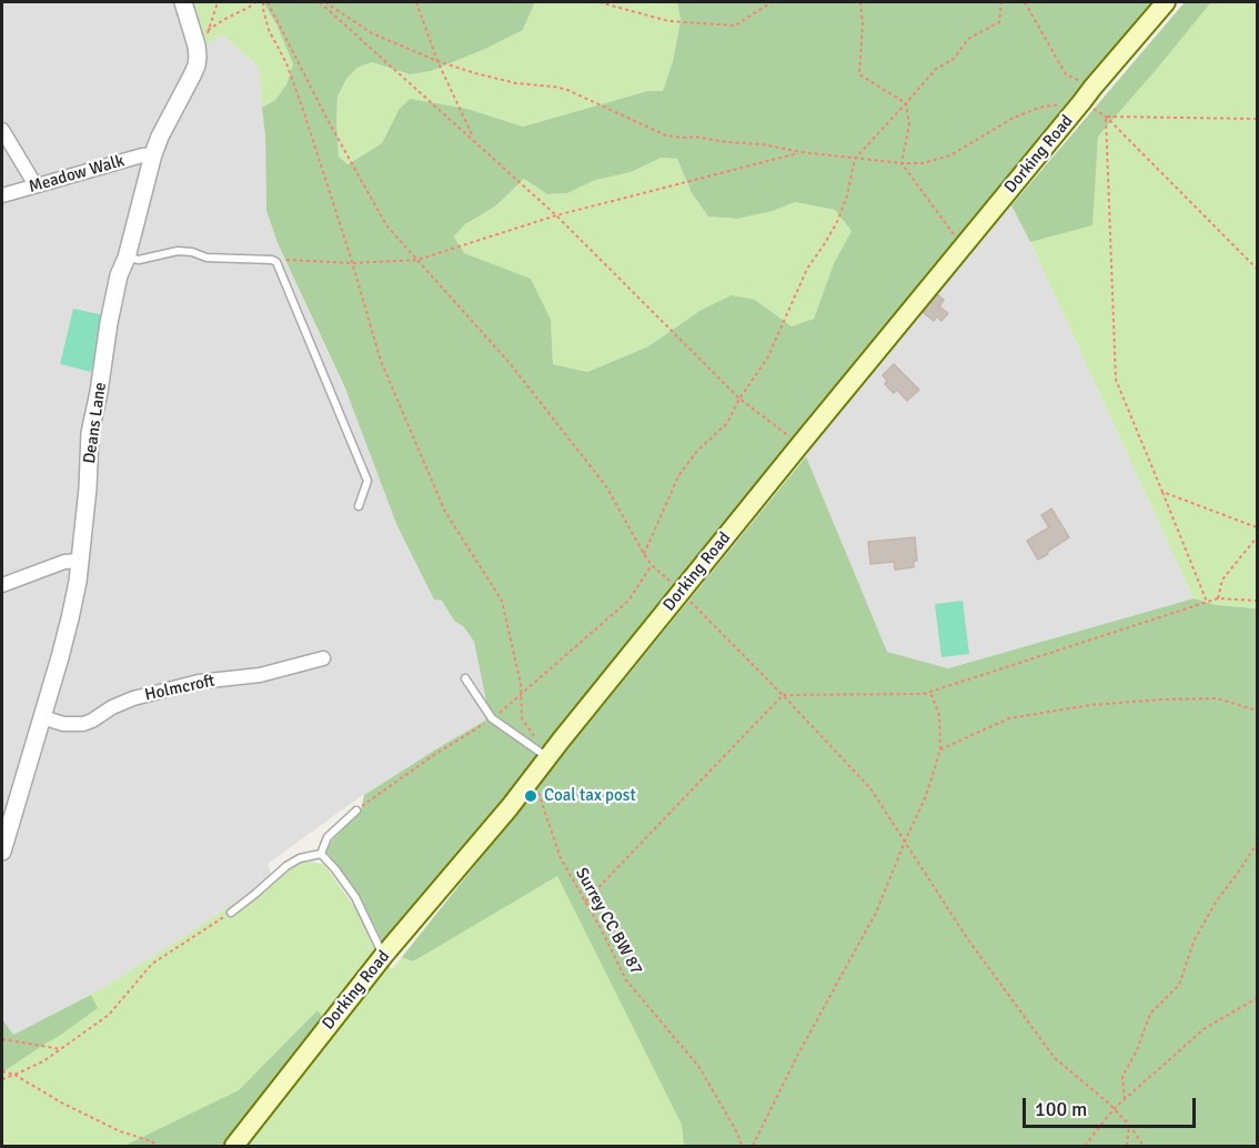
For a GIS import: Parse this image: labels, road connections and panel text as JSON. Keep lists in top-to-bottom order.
{
  "streets": {
    "main road": ["Dorking Road"],
    "street": ["Meadow Walk", "Deans Lane", "Holmcroft"],
    "path": ["Surrey CC BW 87"]
  },
  "crossings": [
    ["Meadow Walk", "Deans Lane"],
    ["Deans Lane", "Holmcroft"]
  ],
  "places": ["Coal tax post"],
  "scale_bar": "100 m"
}
